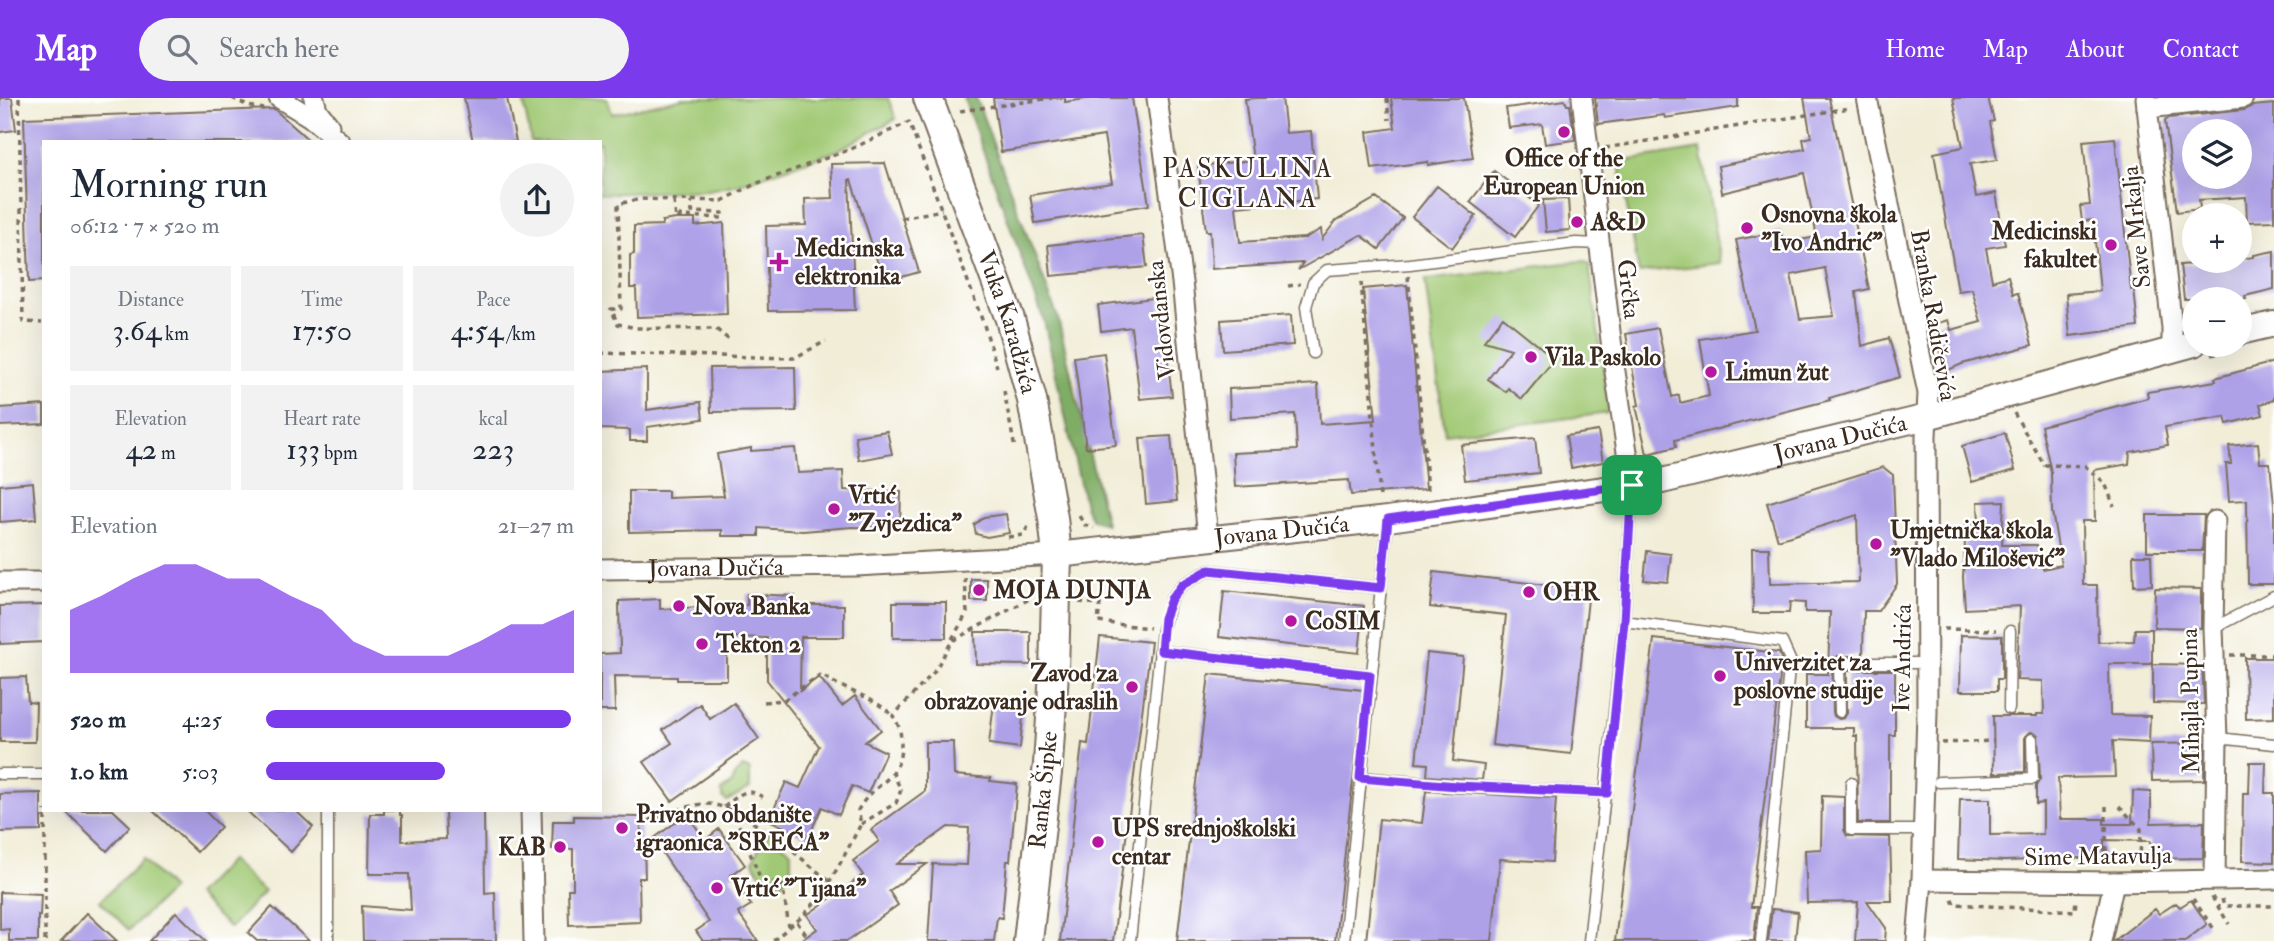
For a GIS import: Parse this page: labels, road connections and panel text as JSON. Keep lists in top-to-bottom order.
{
  "streets": {
    "main road": ["Vuka Karadžića", "Ranka Šipke"],
    "street": [
      "Save Mrkalja",
      "Grčka",
      "Branka Radičevića",
      "Vidovdanska",
      "Jovana Dučića",
      "Ive Andrića",
      "Mihajla Pupina",
      "Sime Matavulja"
    ]
  },
  "crossings": [
    ["Grčka", "Jovana Dučića"],
    ["Branka Radičevića", "Jovana Dučića"],
    ["Branka Radičevića", "Ive Andrića"],
    ["Vidovdanska", "Jovana Dučića"],
    ["Vuka Karadžića", "Jovana Dučića"],
    ["Vuka Karadžića", "Ranka Šipke"],
    ["Jovana Dučića", "Ive Andrića"],
    ["Jovana Dučića", "Ranka Šipke"],
    ["Ive Andrića", "Sime Matavulja"],
    ["Mihajla Pupina", "Sime Matavulja"]
  ],
  "districts": ["PASKULINA CIGLANA"],
  "places": {
    "other": [
      "Office of the European Union",
      "A&D",
      "Osnovna škola \"Ivo Andrić\"",
      "Medicinski fakultet",
      "Vila Paskolo",
      "Limun žut",
      "Vrtić \"Zvjezdica\"",
      "Umjetnička škola \"Vlado Milošević\"",
      "MOJA DUNJA",
      "OHR",
      "Nova Banka",
      "CoSIM",
      "Tekton 2",
      "Univerzitet za poslovne studije",
      "Zavod za obrazovanje odraslih",
      "Privatno obdanište igraonica \"SREĆA\"",
      "UPS srednjoškolski centar",
      "KAB",
      "Vrtić \"Tijana\""
    ],
    "health": ["Medicinska elektronika"]
  },
  "page": {
    "header": "Map",
    "search": "Search here",
    "nav": [
      "Home",
      "Map",
      "About",
      "Contact"
    ],
    "map_buttons": ["+", "−"],
    "heading": ["Morning run", "06:12 · 7 × 520 m"],
    "stats": [
      ["Distance", "3.64 km"],
      ["Time", "17:50"],
      ["Pace", "4:54 /km"],
      ["Elevation", "42 m"],
      ["Heart rate", "133 bpm"],
      ["kcal", "223"]
    ],
    "chart": ["Elevation", "21–27 m"],
    "list": [
      {
        "name": "520 m",
        "note": "4:25"
      },
      {
        "name": "1.0 km",
        "note": "5:03"
      }
    ]
  }
}
